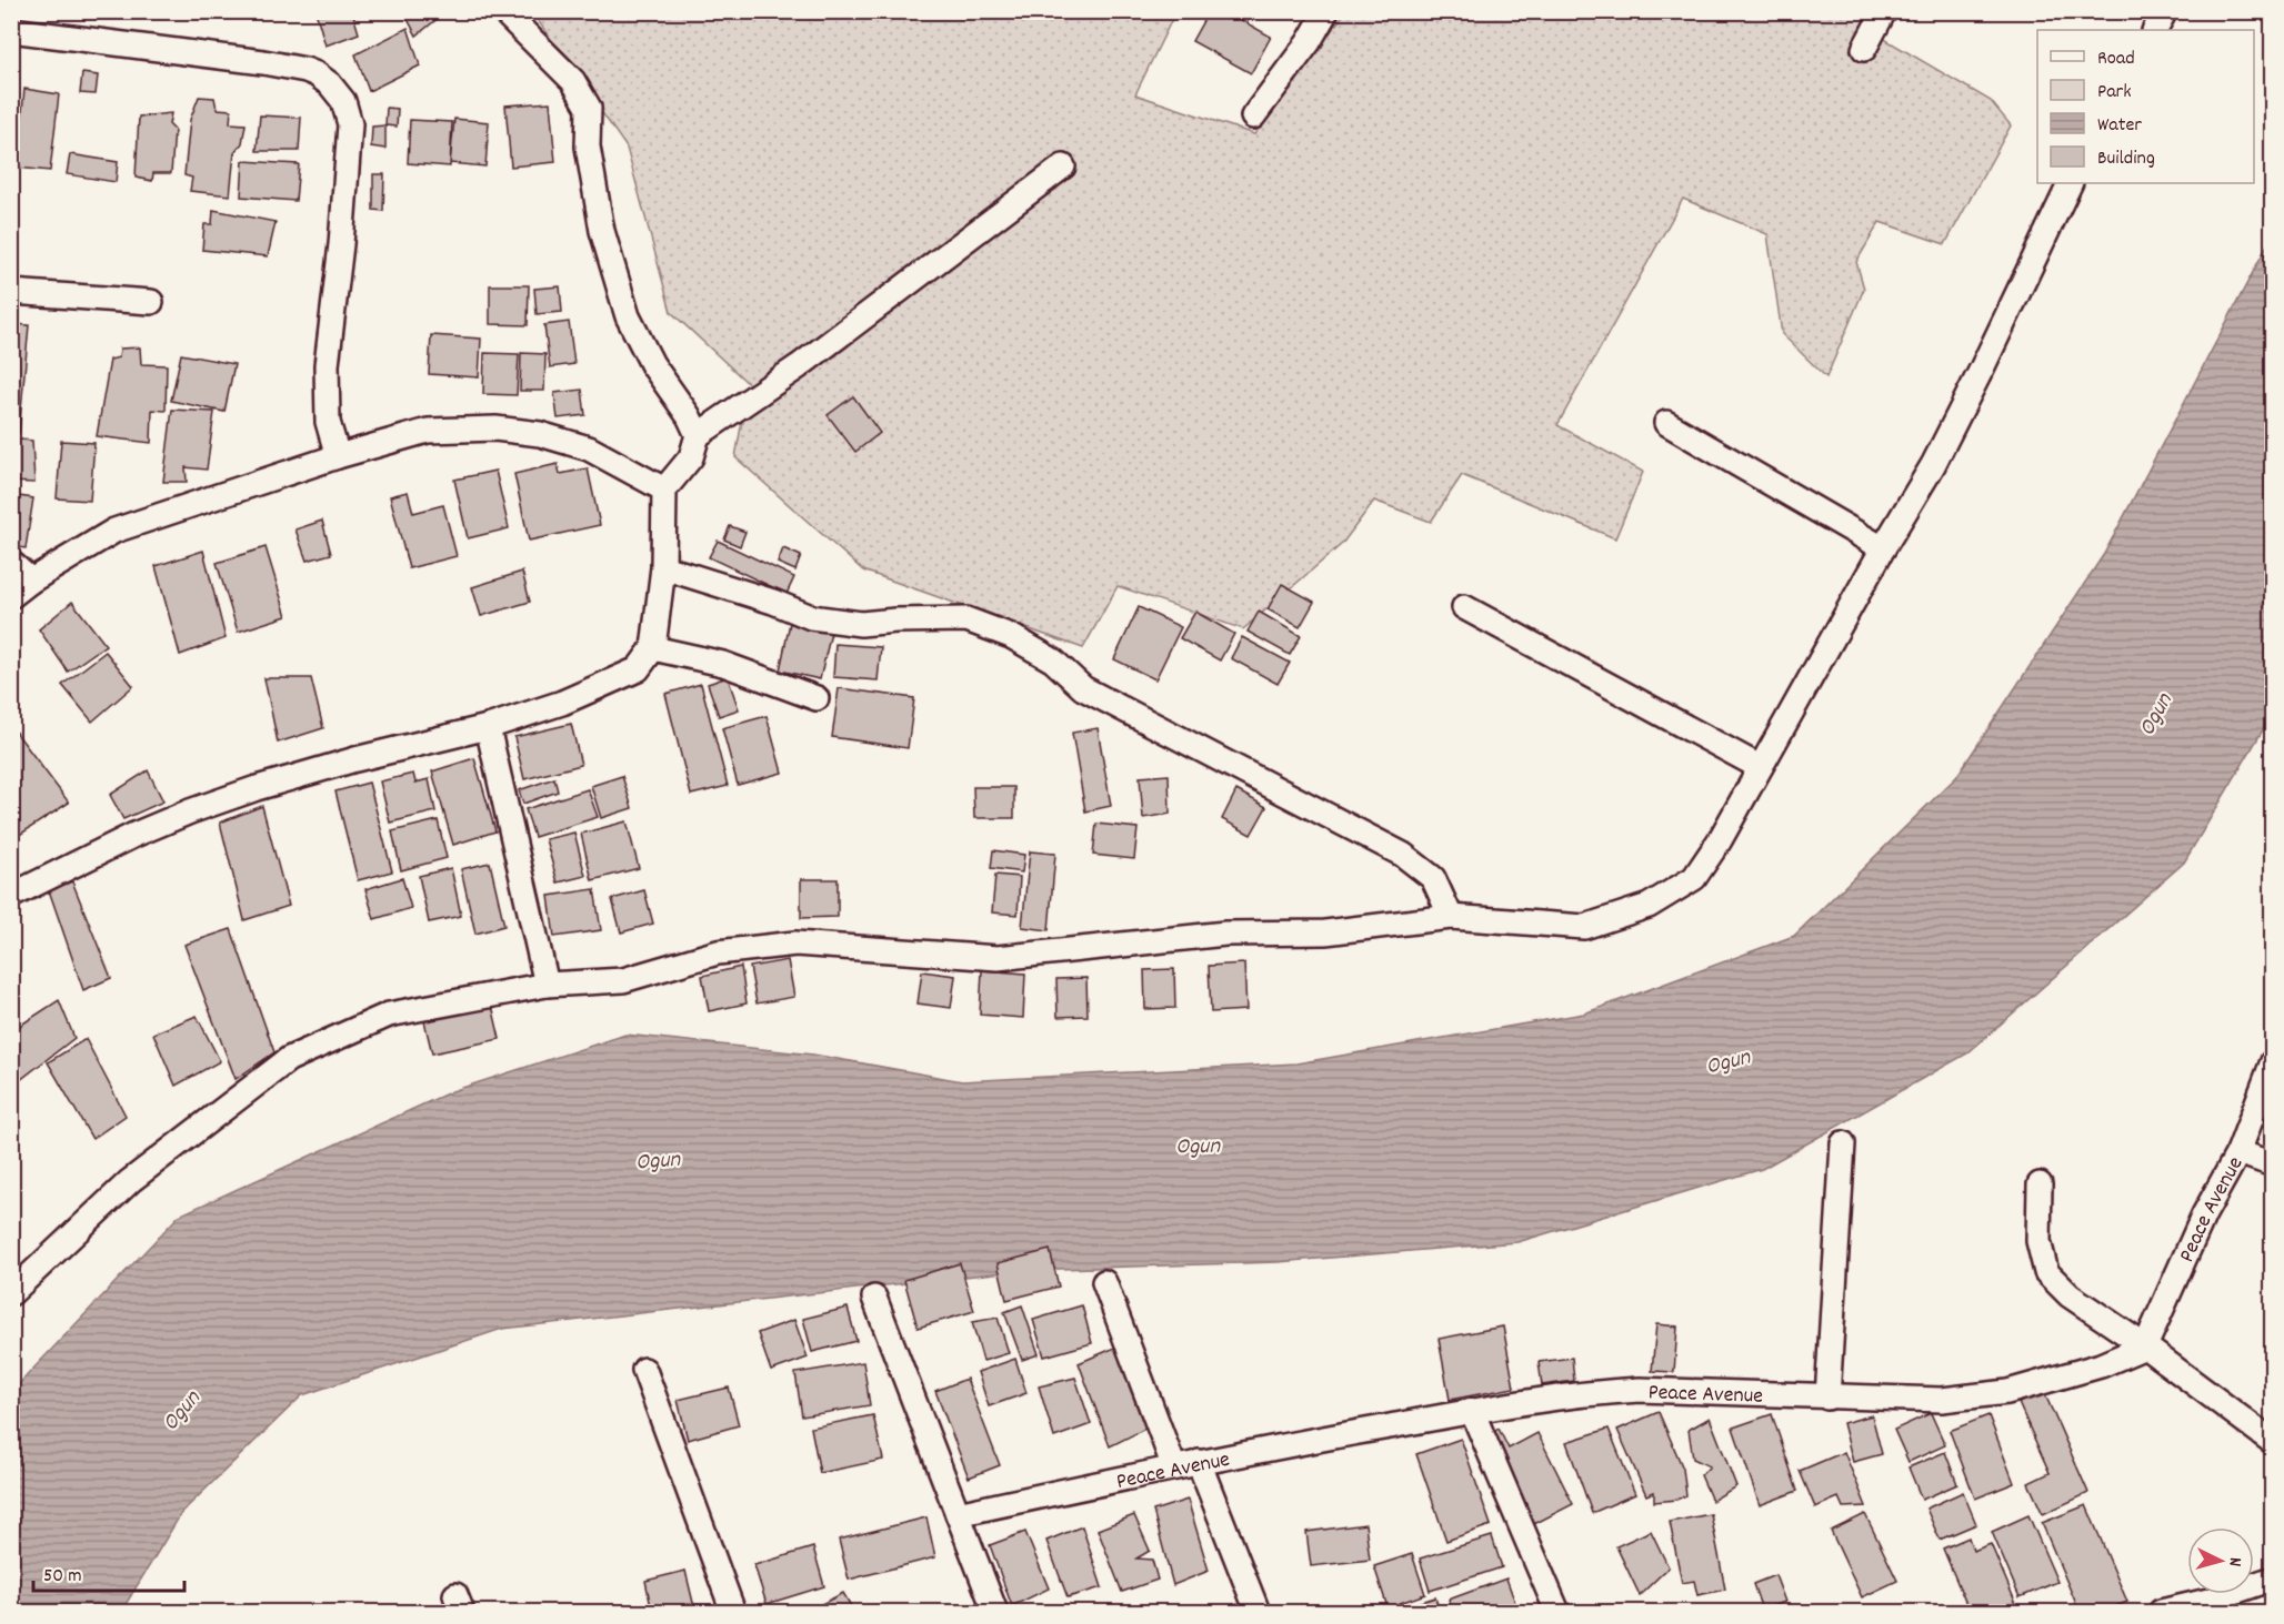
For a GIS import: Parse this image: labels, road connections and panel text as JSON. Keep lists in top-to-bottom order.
{
  "streets": {
    "street": ["Peace Avenue"]
  },
  "water": ["Ogun"],
  "legend": [
    "Road",
    "Park",
    "Water",
    "Building"
  ],
  "scale_bar": "50 m",
  "north": "right"
}
